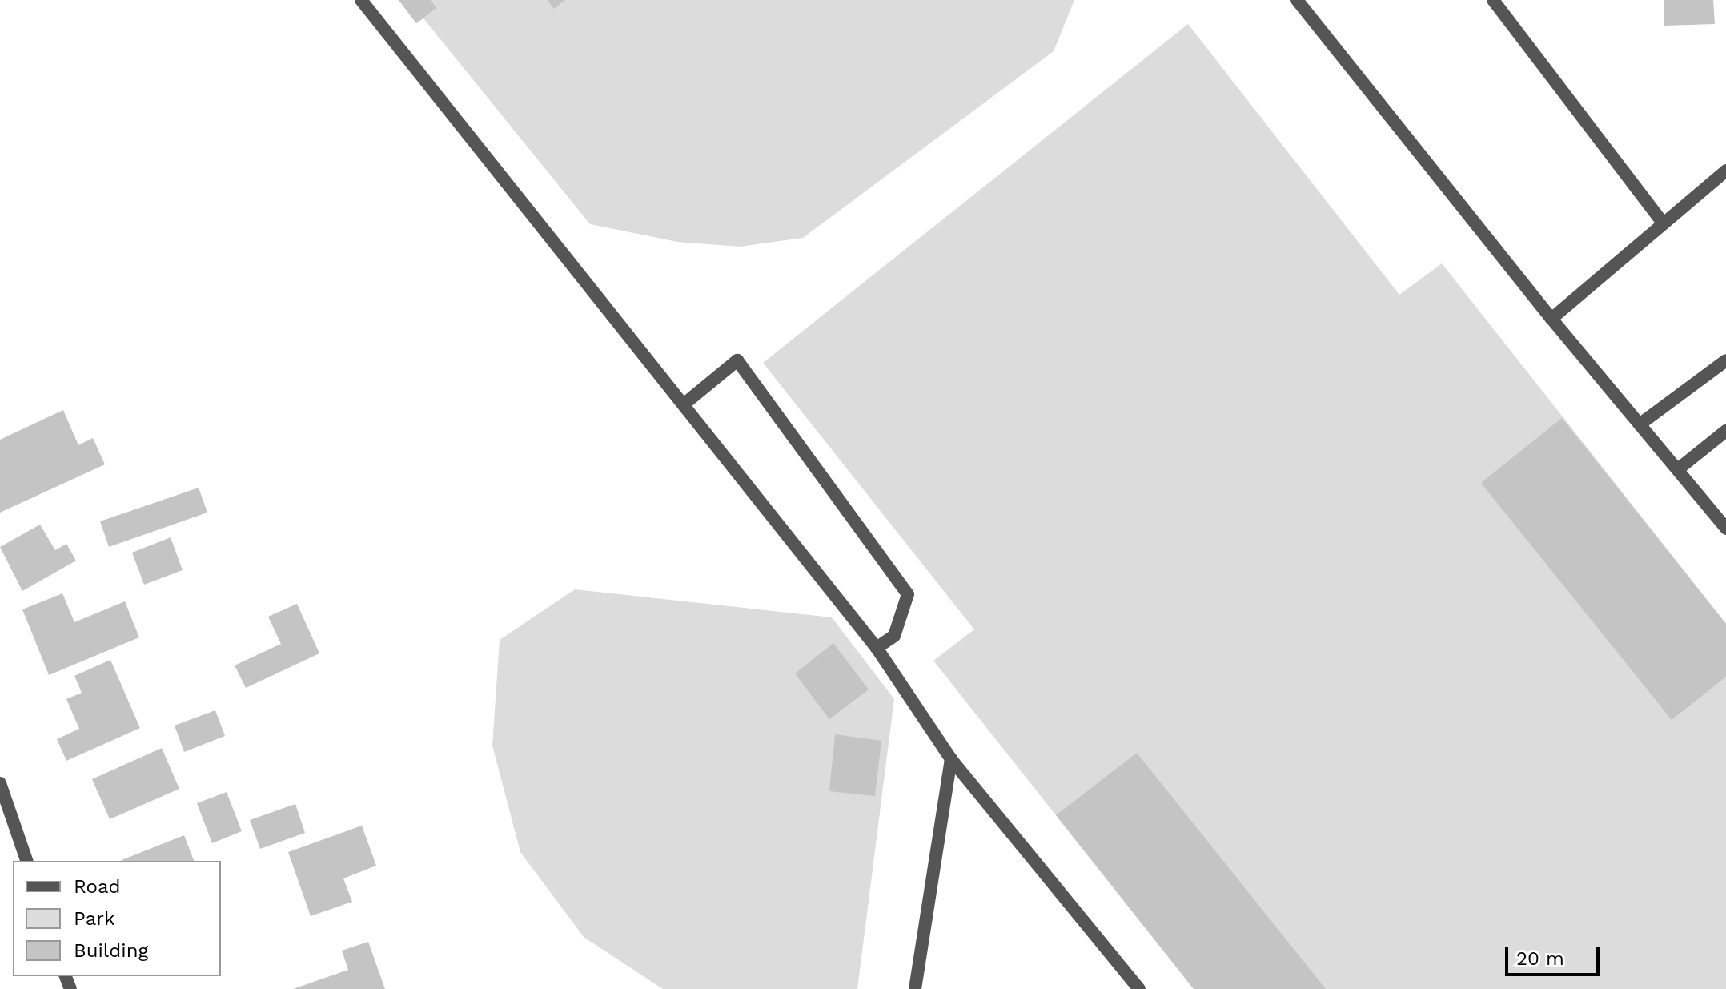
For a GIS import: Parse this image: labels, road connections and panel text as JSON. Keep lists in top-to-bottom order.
{
  "legend": ["Road", "Park", "Building"],
  "scale_bar": "20 m"
}
